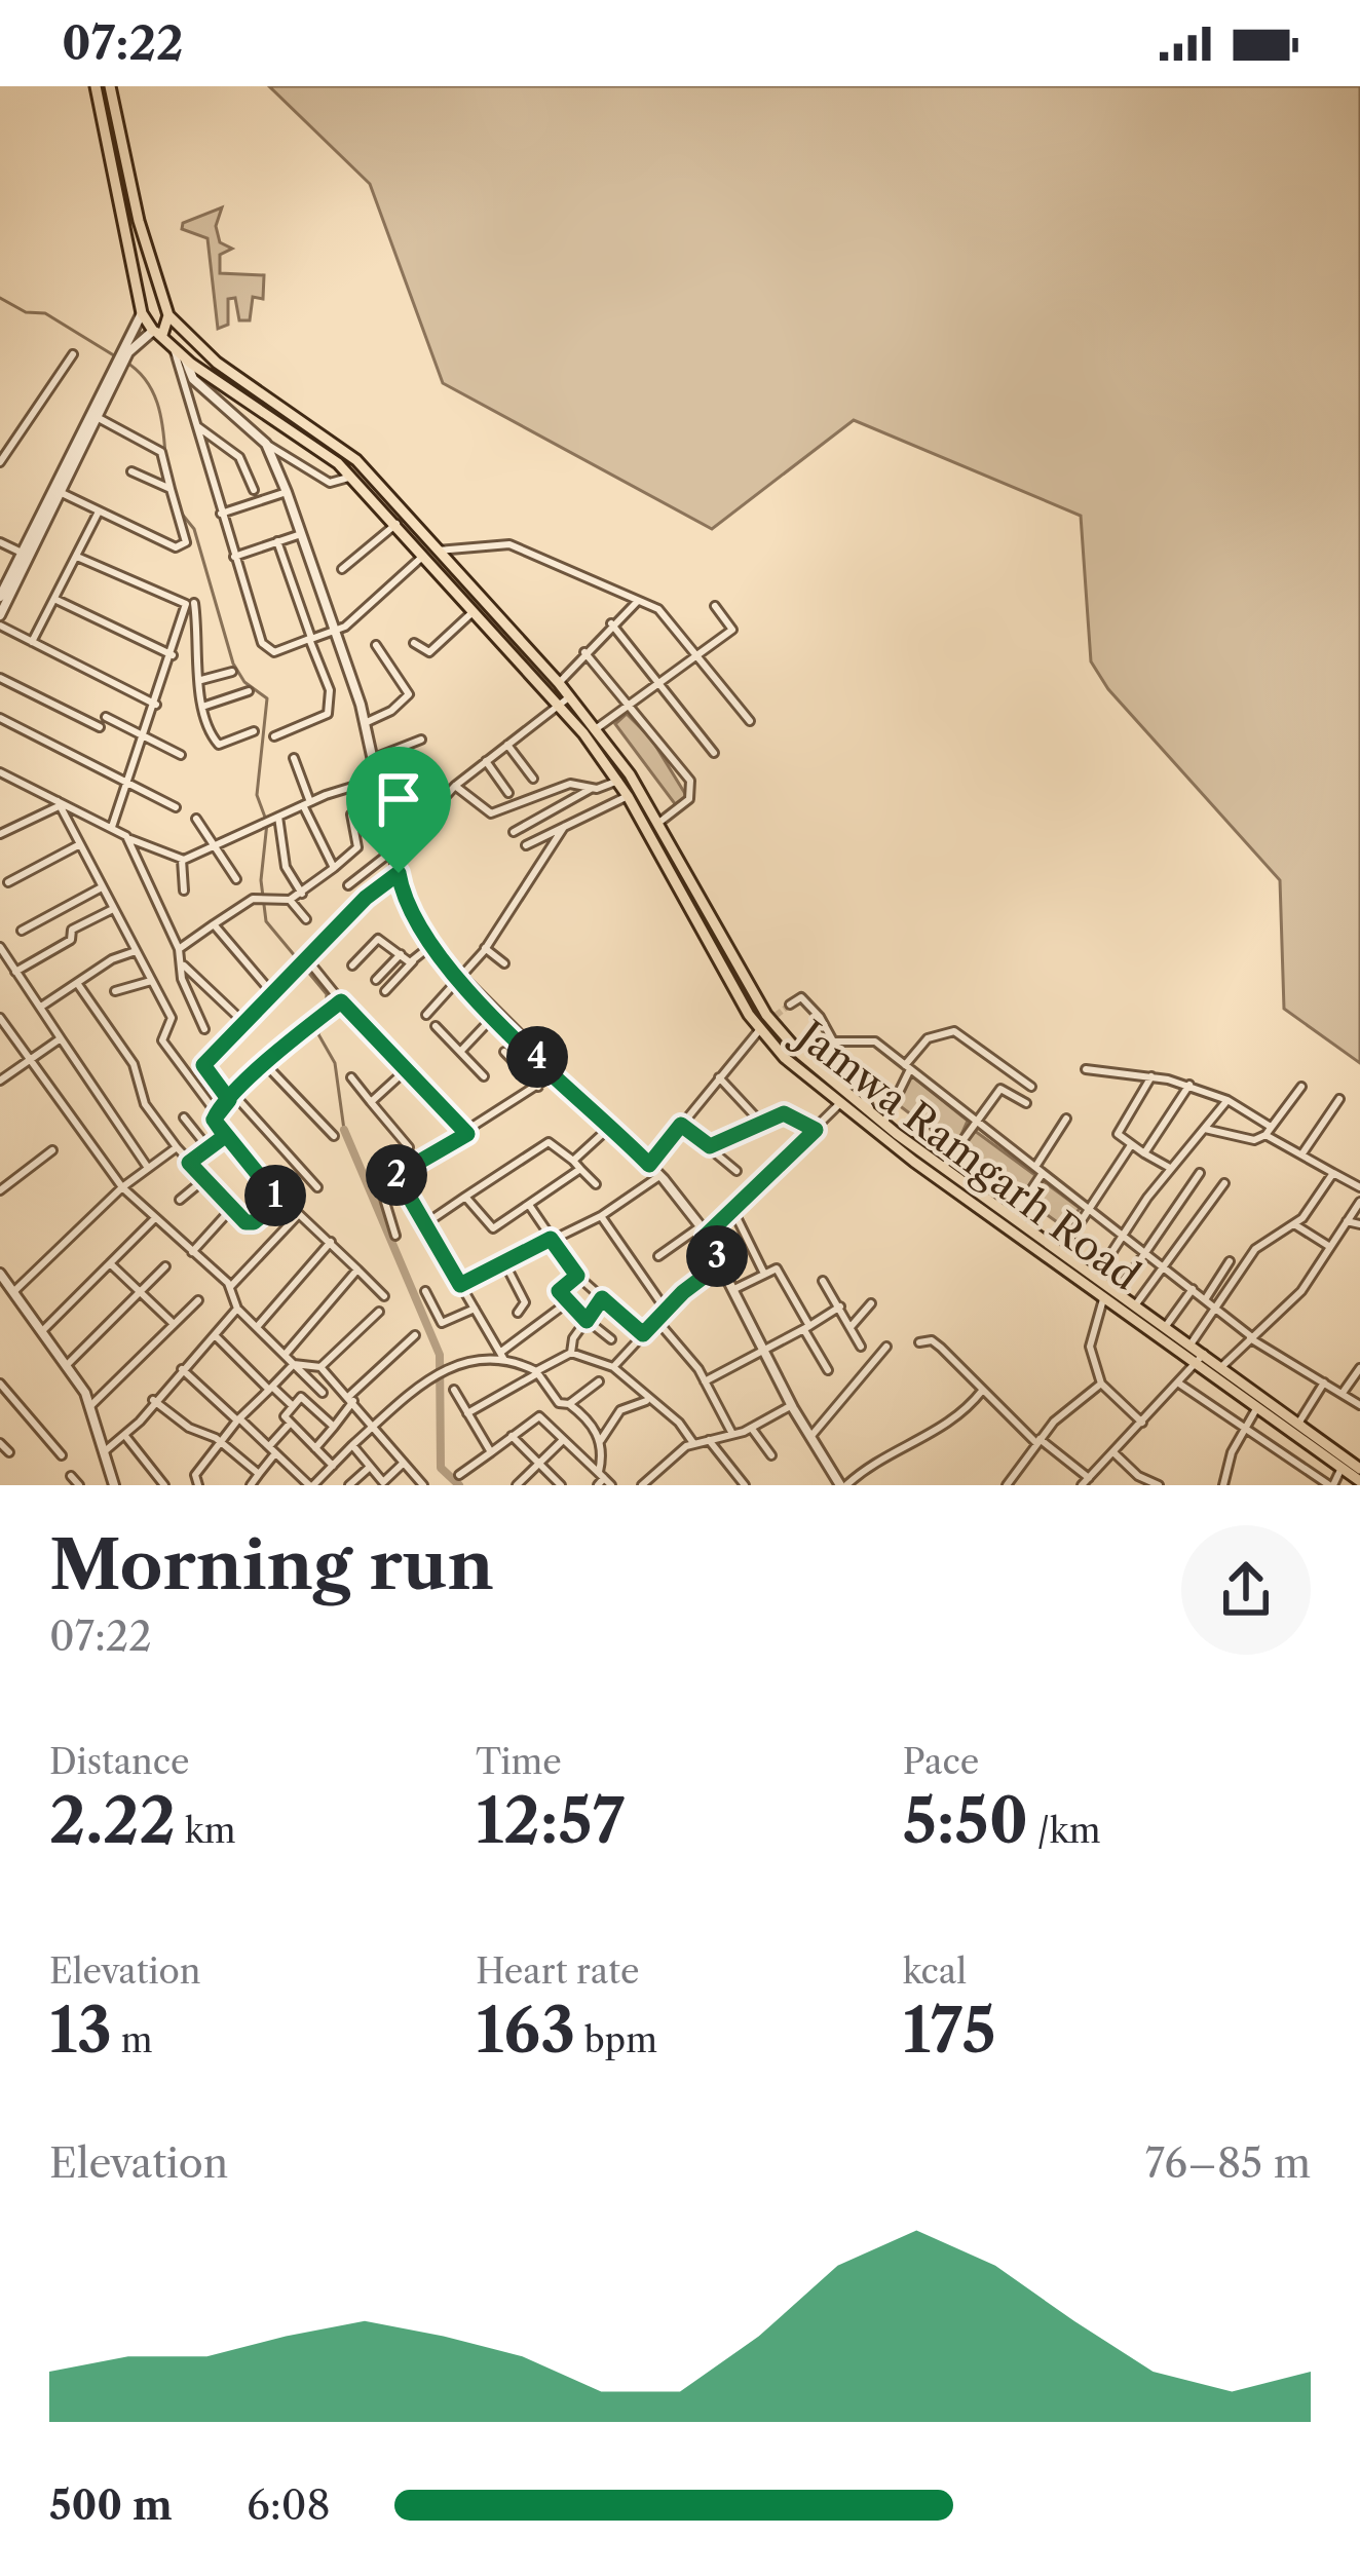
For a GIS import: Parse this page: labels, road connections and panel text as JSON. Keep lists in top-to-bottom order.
{
  "streets": {
    "highway": ["Jamwa Ramgarh Road"]
  },
  "page": {
    "status": "07:22",
    "pins": [
      "4",
      "2",
      "1",
      "3"
    ],
    "heading": ["Morning run", "07:22"],
    "stats": [
      ["Distance", "2.22 km"],
      ["Time", "12:57"],
      ["Pace", "5:50 /km"],
      ["Elevation", "13 m"],
      ["Heart rate", "163 bpm"],
      ["kcal", "175"]
    ],
    "chart": ["Elevation", "76–85 m"],
    "list": [
      {
        "name": "500 m",
        "note": "6:08"
      }
    ]
  }
}
